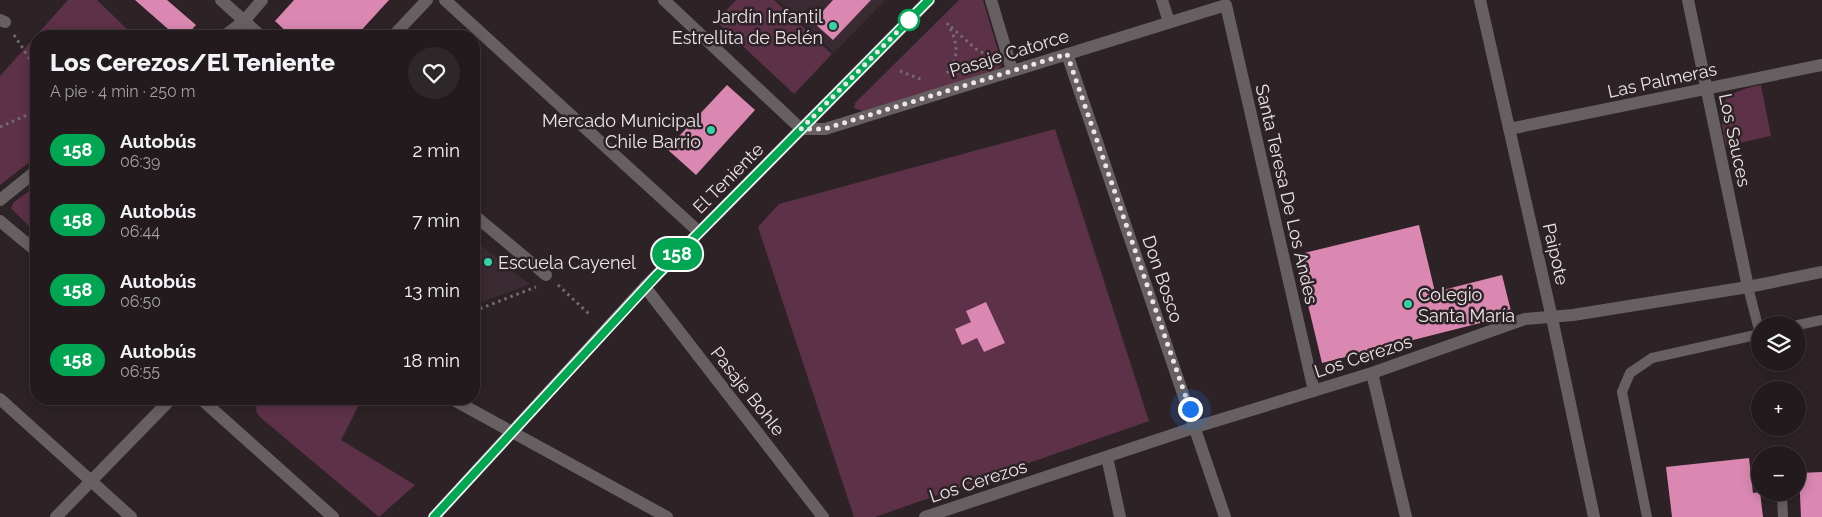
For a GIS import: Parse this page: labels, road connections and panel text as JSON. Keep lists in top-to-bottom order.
{
  "streets": {
    "main road": ["El Teniente"],
    "street": [
      "Pasaje Catorce",
      "Las Palmeras",
      "Los Sauces",
      "Santa Teresa De Los Andes",
      "Paipote",
      "Don Bosco",
      "Los Cerezos",
      "Pasaje Bohle"
    ]
  },
  "crossings": [
    ["Pasaje Catorce", "El Teniente"],
    ["Pasaje Catorce", "Santa Teresa De Los Andes"],
    ["Pasaje Catorce", "Don Bosco"],
    ["Las Palmeras", "Los Sauces"],
    ["Las Palmeras", "Paipote"],
    ["Los Sauces", "Los Cerezos"],
    ["El Teniente", "Pasaje Bohle"],
    ["Santa Teresa De Los Andes", "Los Cerezos"],
    ["Paipote", "Los Cerezos"],
    ["Don Bosco", "Los Cerezos"]
  ],
  "places": [
    "Jardín Infantil Estrellita de Belén",
    "Mercado Municipal Chile Barrio",
    "Escuela Cayenel",
    "Colegio Santa María"
  ],
  "lines": ["bus line 158"],
  "page": {
    "on_map": "158",
    "heading": ["Los Cerezos/El Teniente", "A pie · 4 min · 250 m"],
    "list": [
      {
        "mark": "158",
        "name": "Autobús",
        "note": "06:39",
        "value": "2 min"
      },
      {
        "mark": "158",
        "name": "Autobús",
        "note": "06:44",
        "value": "7 min"
      },
      {
        "mark": "158",
        "name": "Autobús",
        "note": "06:50",
        "value": "13 min"
      },
      {
        "mark": "158",
        "name": "Autobús",
        "note": "06:55",
        "value": "18 min"
      }
    ],
    "map_buttons": ["+", "−"]
  }
}
